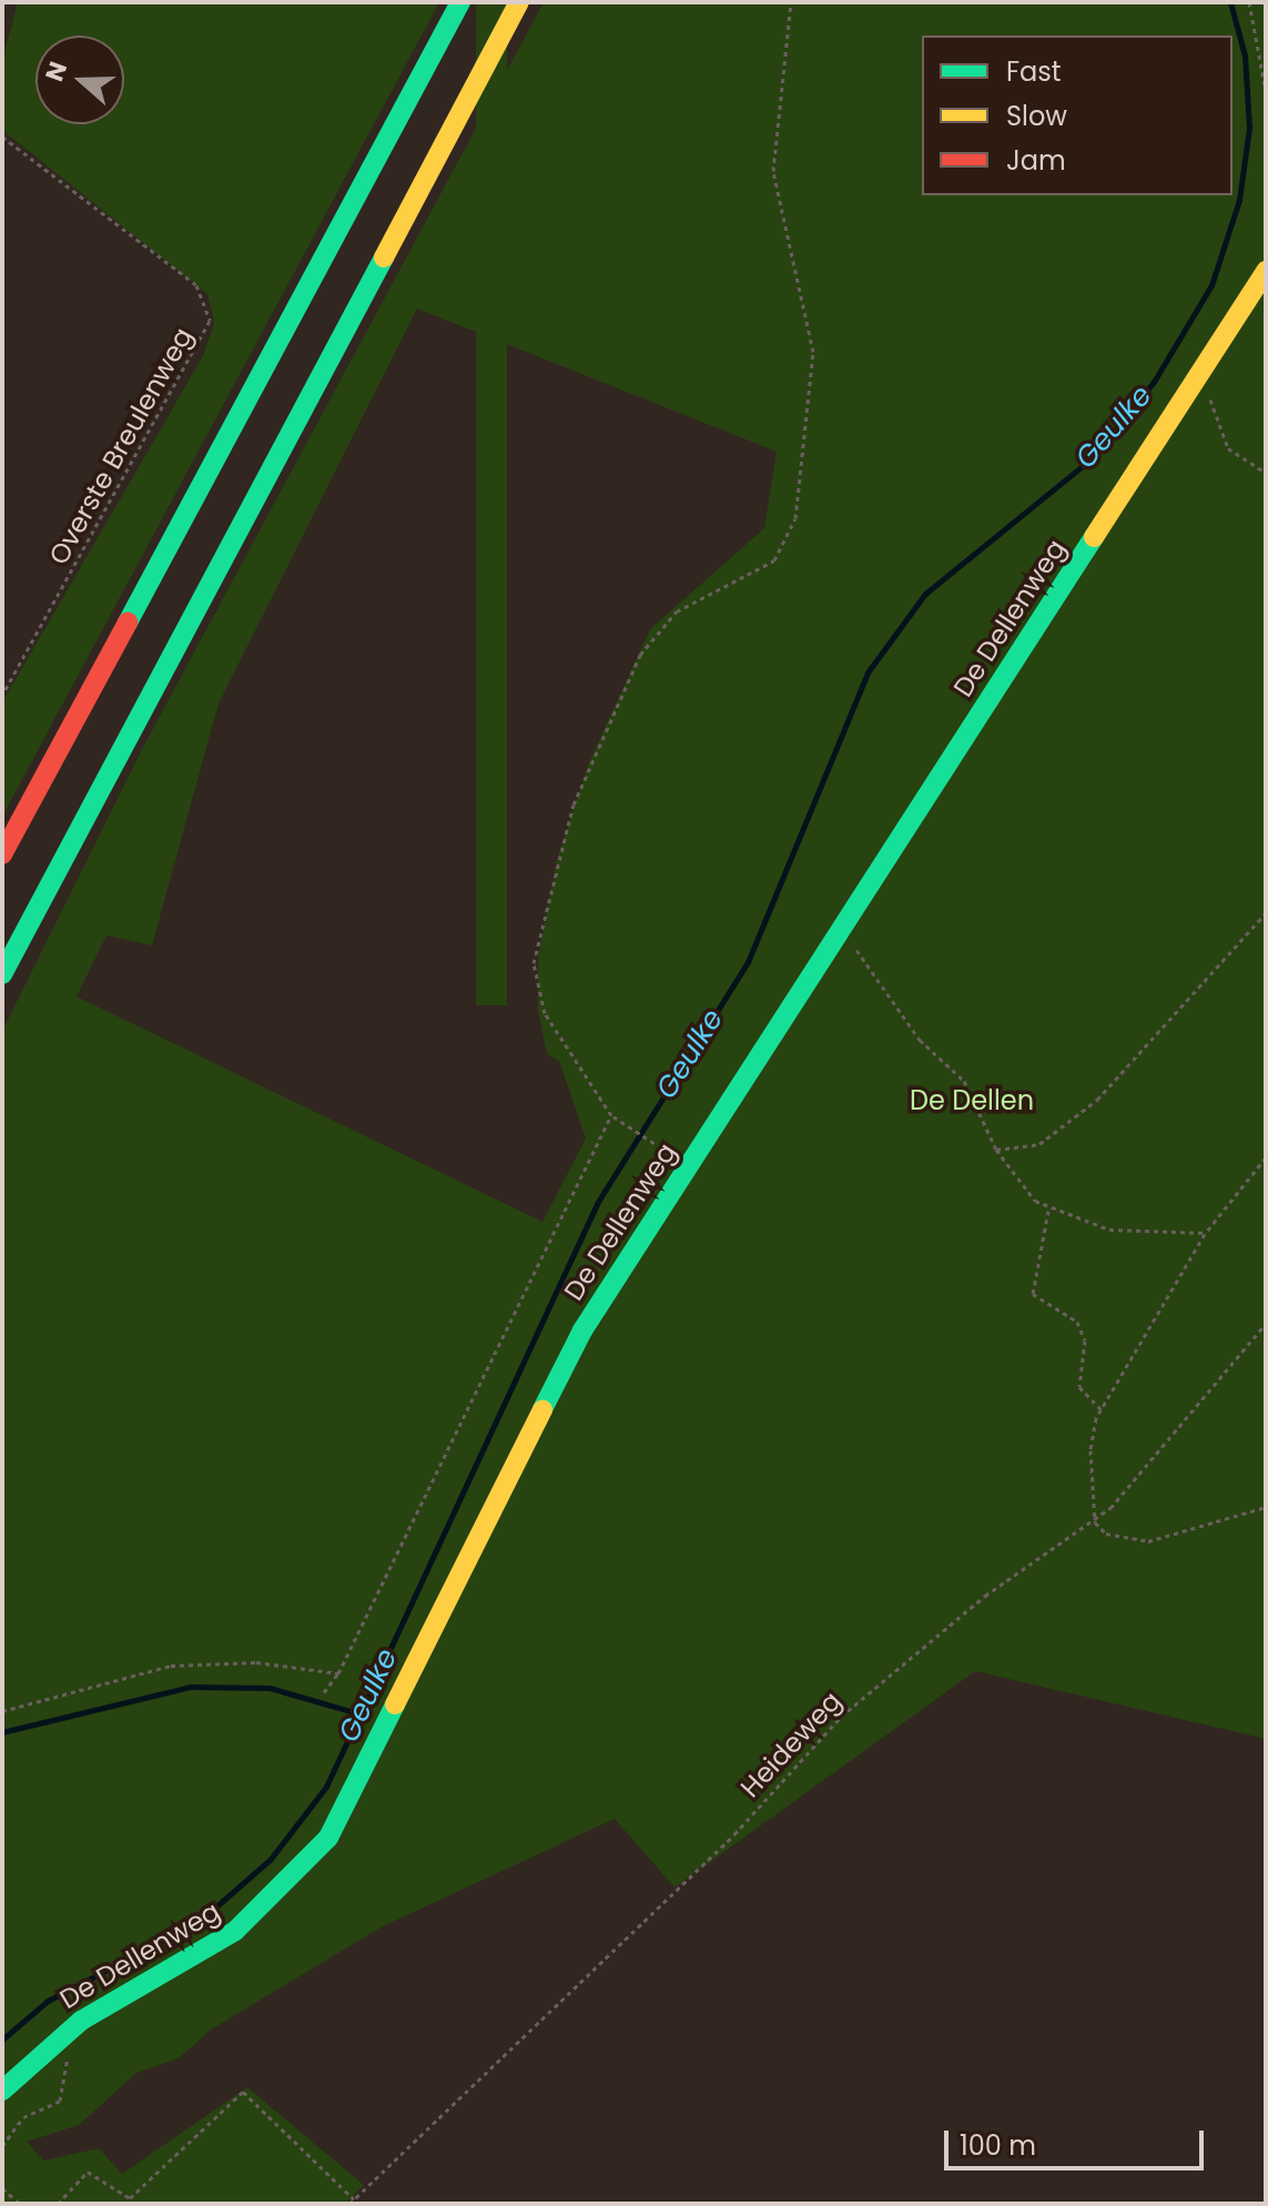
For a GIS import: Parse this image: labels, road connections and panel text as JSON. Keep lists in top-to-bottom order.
{
  "streets": {
    "main road": ["De Dellenweg"],
    "path": ["Overste Breulenweg", "Heideweg"]
  },
  "water": ["Geulke"],
  "parks": ["De Dellen"],
  "legend": ["Fast", "Slow", "Jam"],
  "scale_bar": "100 m",
  "north": "left"
}
